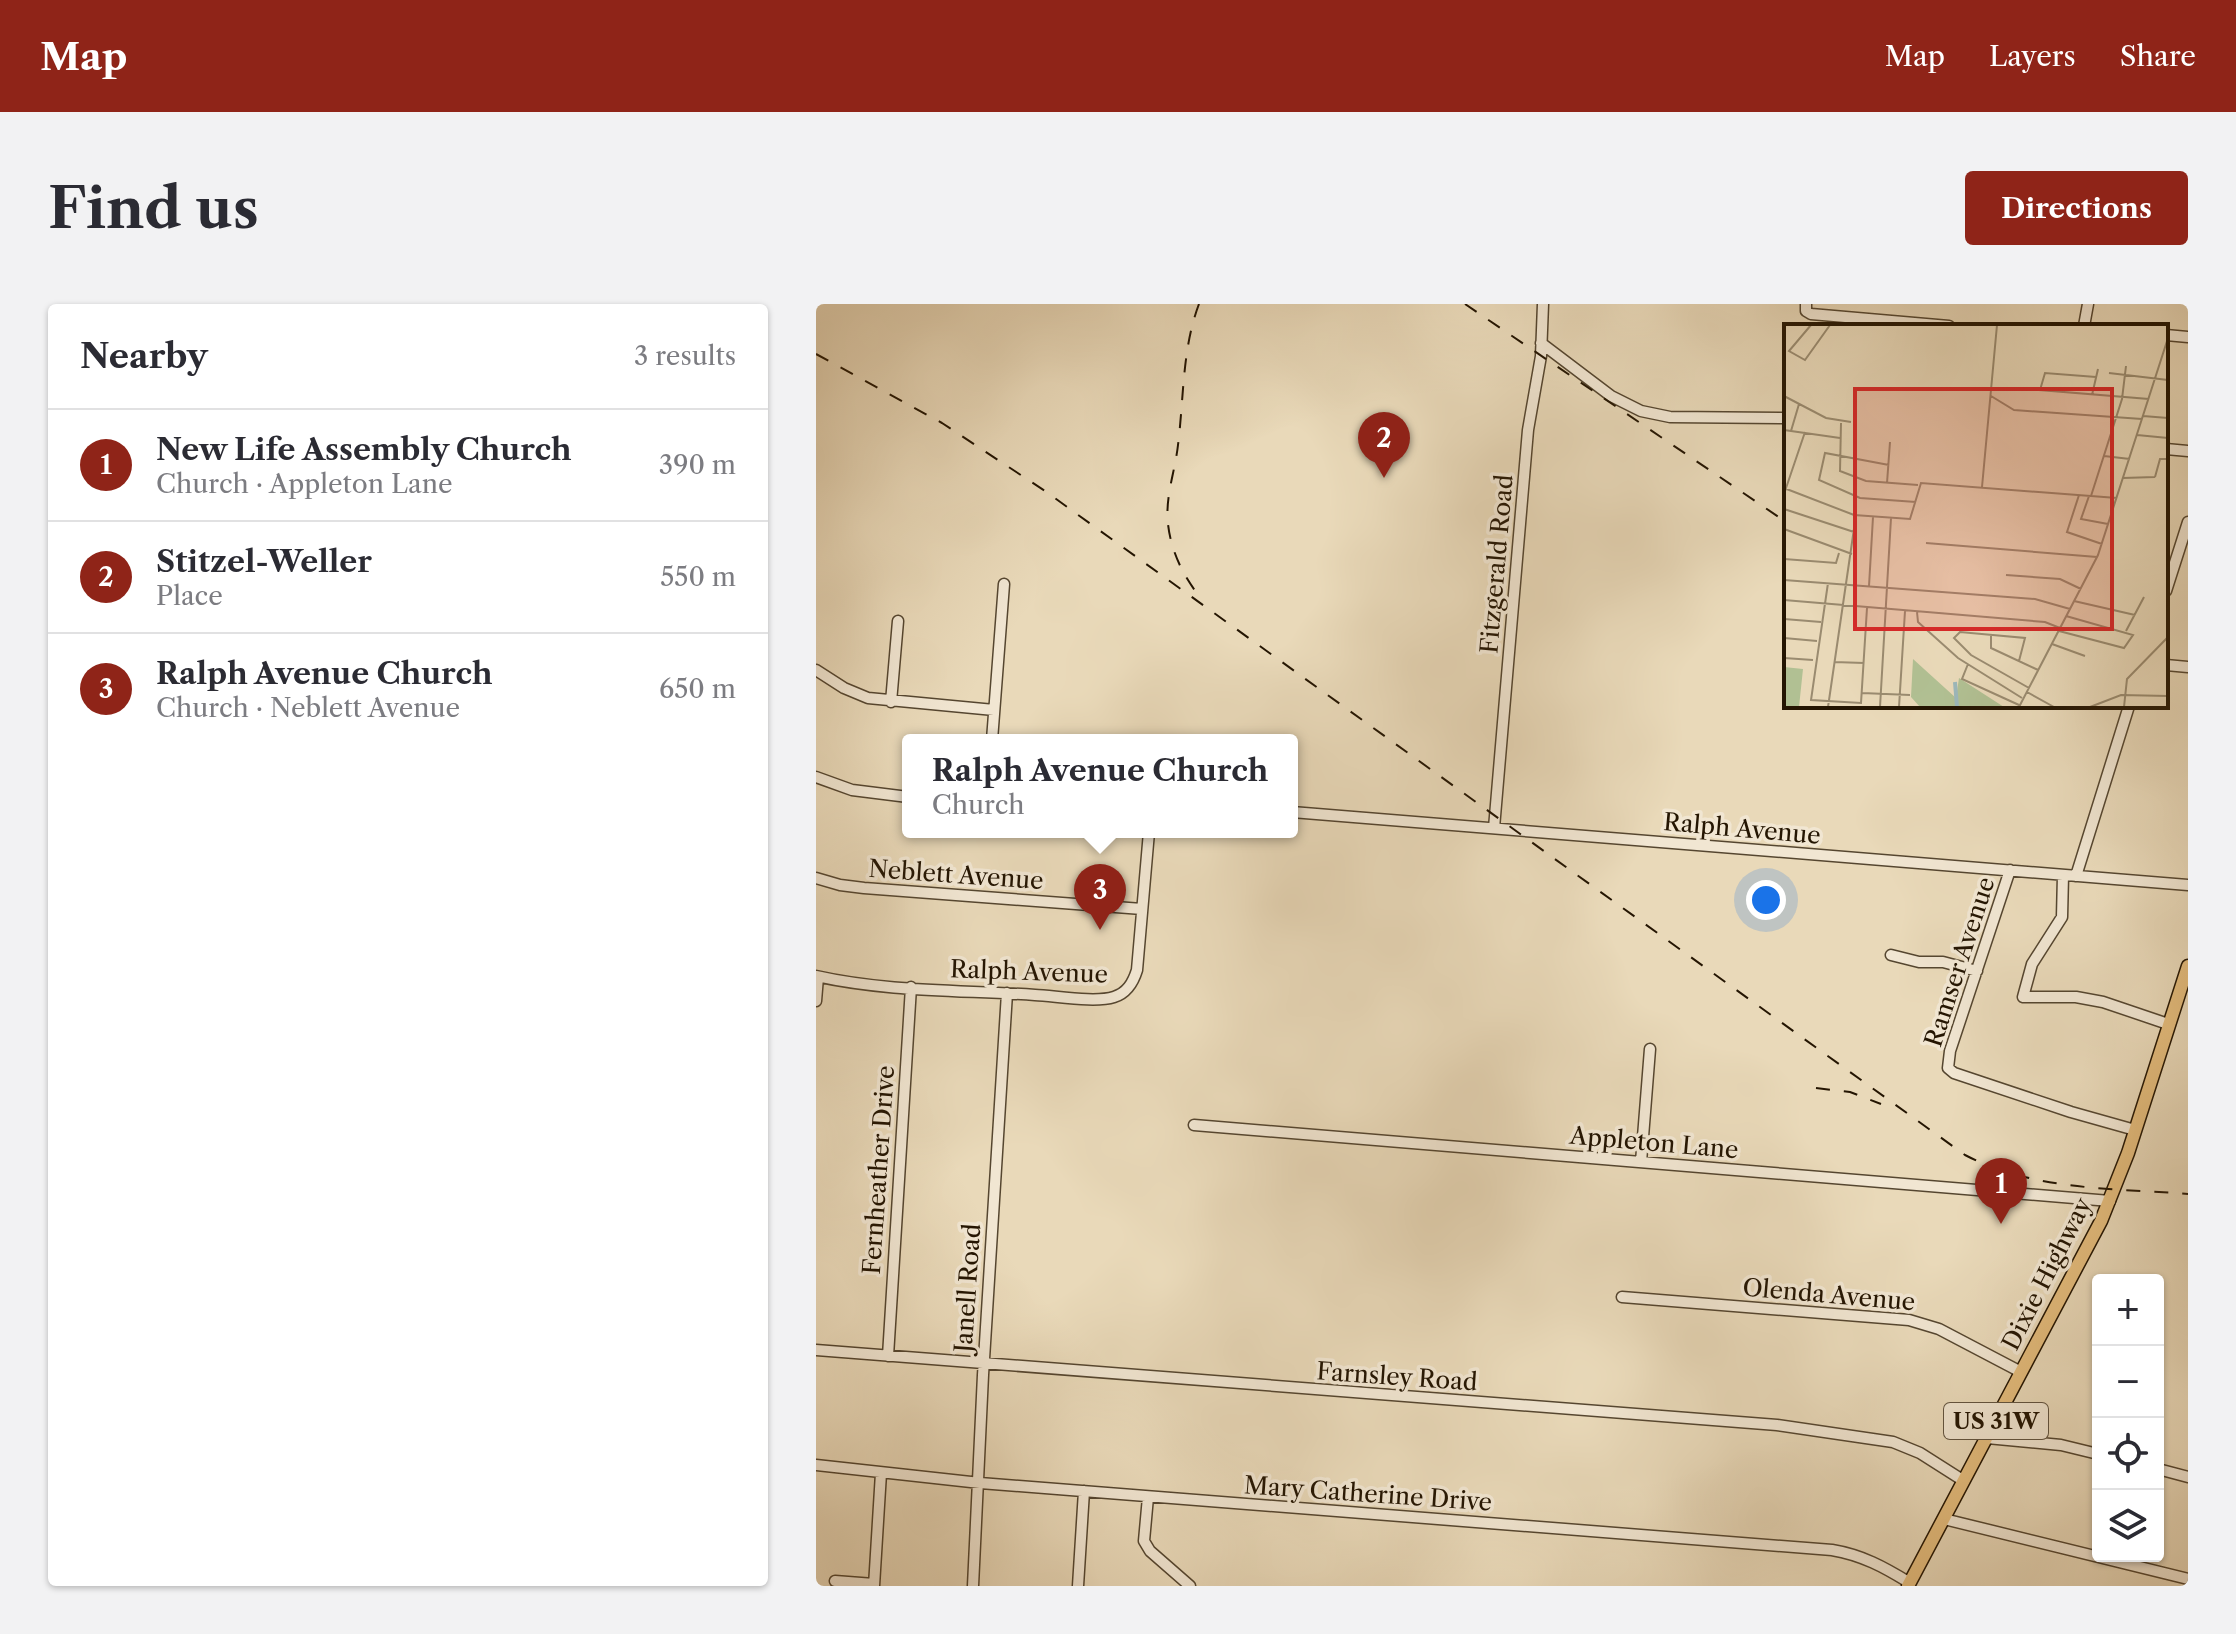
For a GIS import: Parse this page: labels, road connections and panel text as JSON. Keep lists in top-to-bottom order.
{
  "streets": {
    "main road": ["Dixie Highway", "US 31W"],
    "street": [
      "Fitzgerald Road",
      "Ralph Avenue",
      "Neblett Avenue",
      "Ramser Avenue",
      "Appleton Lane",
      "Fernheather Drive",
      "Janell Road",
      "Olenda Avenue",
      "Farnsley Road",
      "Mary Catherine Drive"
    ]
  },
  "crossings": [
    ["Fitzgerald Road", "Ralph Avenue"],
    ["Ralph Avenue", "Neblett Avenue"],
    ["Ralph Avenue", "Ramser Avenue"],
    ["Ralph Avenue", "Fernheather Drive"],
    ["Ralph Avenue", "Janell Road"],
    ["Ramser Avenue", "Dixie Highway"],
    ["Appleton Lane", "Dixie Highway"],
    ["Fernheather Drive", "Farnsley Road"],
    ["Dixie Highway", "Olenda Avenue"],
    ["Dixie Highway", "Farnsley Road"],
    ["Dixie Highway", "Mary Catherine Drive"],
    ["Janell Road", "Farnsley Road"],
    ["Janell Road", "Mary Catherine Drive"]
  ],
  "page": {
    "header": "Map",
    "nav": ["Map", "Layers", "Share"],
    "buttons": "Directions",
    "title": "Find us",
    "heading": ["Nearby", "3 results"],
    "list": [
      {
        "mark": "1",
        "name": "New Life Assembly Church",
        "note": "Church · Appleton Lane",
        "value": "390 m"
      },
      {
        "mark": "2",
        "name": "Stitzel-Weller",
        "note": "Place",
        "value": "550 m"
      },
      {
        "mark": "3",
        "name": "Ralph Avenue Church",
        "note": "Church · Neblett Avenue",
        "value": "650 m"
      }
    ],
    "pins": ["2", "3", "1"],
    "popup": ["Ralph Avenue Church", "Church"],
    "map_buttons": ["+", "−"]
  }
}
